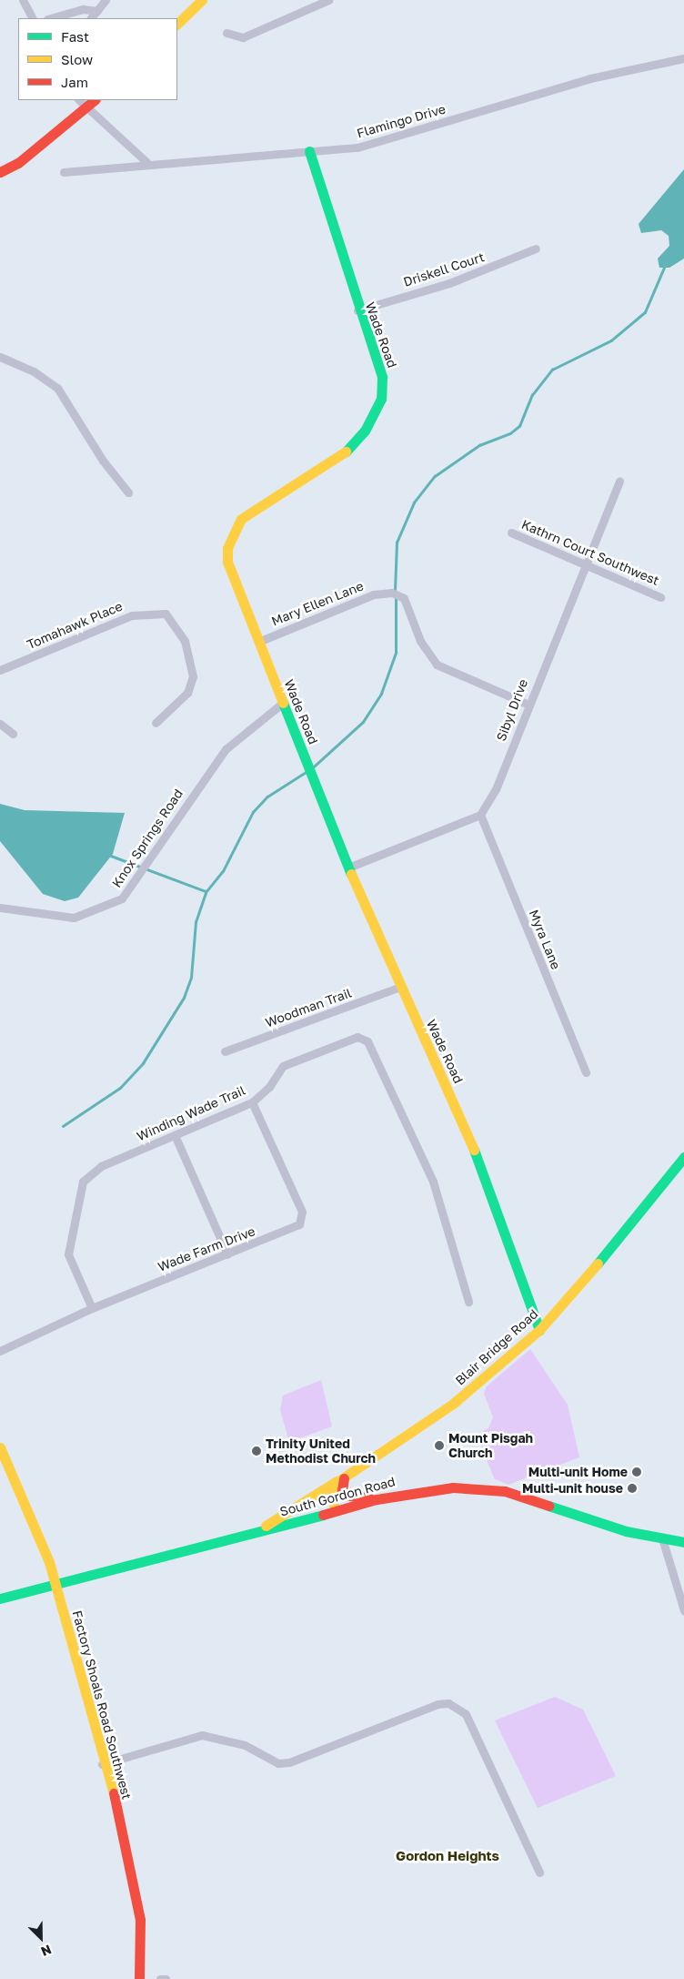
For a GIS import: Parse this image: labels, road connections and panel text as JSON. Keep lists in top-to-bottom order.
{
  "streets": {
    "street": [
      "Flamingo Drive",
      "Driskell Court",
      "Wade Road",
      "Kathrn Court Southwest",
      "Mary Ellen Lane",
      "Tomahawk Place",
      "Sibyl Drive",
      "Knox Springs Road",
      "Myra Lane",
      "Woodman Trail",
      "Winding Wade Trail",
      "Wade Farm Drive",
      "Blair Bridge Road",
      "South Gordon Road",
      "Factory Shoals Road Southwest"
    ]
  },
  "crossings": [
    ["Flamingo Drive", "Wade Road"],
    ["Driskell Court", "Wade Road"],
    ["Wade Road", "Mary Ellen Lane"],
    ["Wade Road", "Knox Springs Road"],
    ["Wade Road", "Woodman Trail"],
    ["Wade Road", "Blair Bridge Road"],
    ["Kathrn Court Southwest", "Sibyl Drive"],
    ["Mary Ellen Lane", "Sibyl Drive"],
    ["Sibyl Drive", "Myra Lane"],
    ["Winding Wade Trail", "Wade Farm Drive"],
    ["Blair Bridge Road", "South Gordon Road"],
    ["South Gordon Road", "Factory Shoals Road Southwest"]
  ],
  "districts": ["Gordon Heights"],
  "places": [
    "Mount Pisgah Church",
    "Trinity United Methodist Church",
    "Multi-unit Home",
    "Multi-unit house"
  ],
  "legend": ["Fast", "Slow", "Jam"],
  "north": "bottom right"
}
